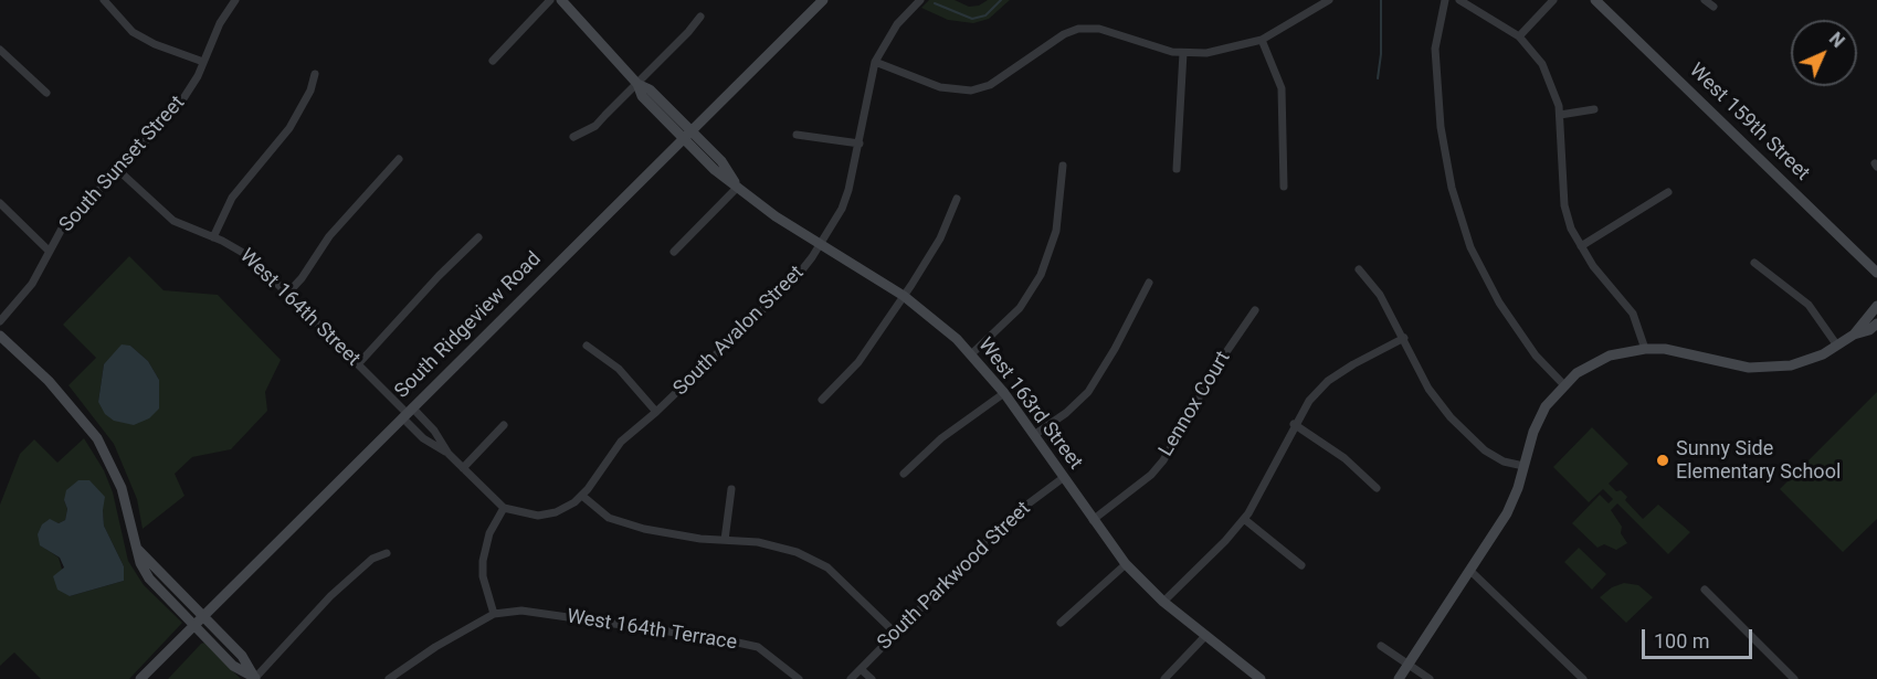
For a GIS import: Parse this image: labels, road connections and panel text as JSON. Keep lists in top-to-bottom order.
{
  "streets": {
    "street": [
      "West 159th Street",
      "South Sunset Street",
      "West 164th Street",
      "South Ridgeview Road",
      "South Avalon Street",
      "West 163rd Street",
      "Lennox Court",
      "South Parkwood Street",
      "West 164th Terrace"
    ]
  },
  "crossings": [
    ["South Sunset Street", "West 164th Street"],
    ["West 164th Street", "South Ridgeview Road"],
    ["South Ridgeview Road", "West 163rd Street"],
    ["South Avalon Street", "West 163rd Street"],
    ["West 163rd Street", "Lennox Court"],
    ["West 163rd Street", "South Parkwood Street"]
  ],
  "places": ["Sunny Side Elementary School"],
  "scale_bar": "100 m",
  "north": "top right"
}
